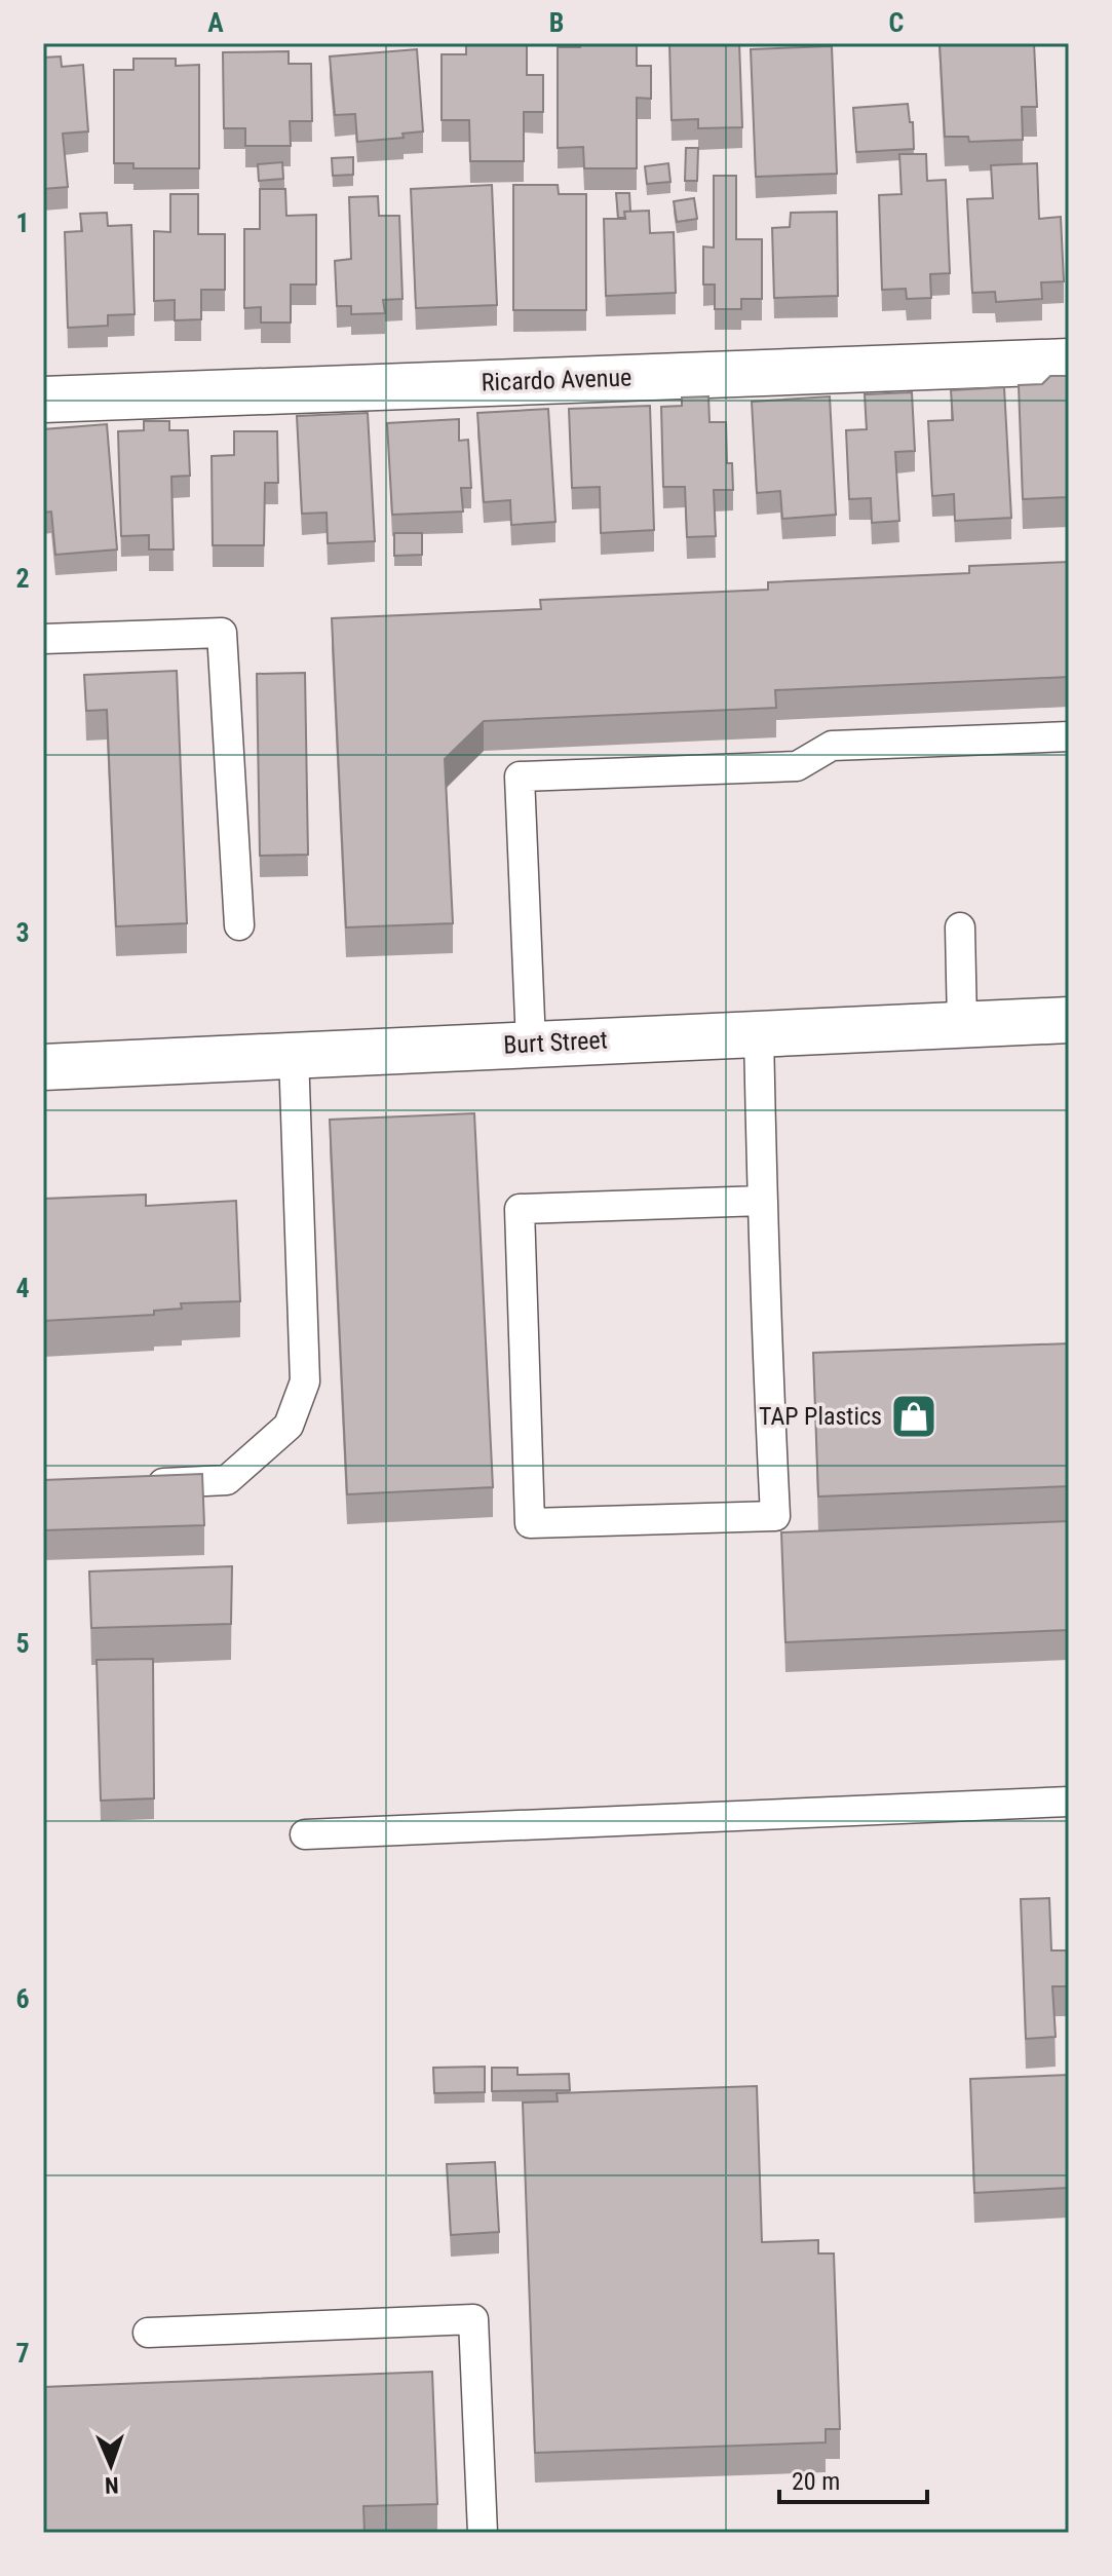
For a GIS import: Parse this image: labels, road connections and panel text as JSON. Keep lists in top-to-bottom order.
{
  "streets": {
    "street": ["Ricardo Avenue", "Burt Street"]
  },
  "places": {
    "shop": ["TAP Plastics"]
  },
  "scale_bar": "20 m",
  "north": "bottom",
  "grid": {
    "columns": ["A", "B", "C"],
    "rows": [
      "1",
      "2",
      "3",
      "4",
      "5",
      "6",
      "7"
    ]
  }
}
